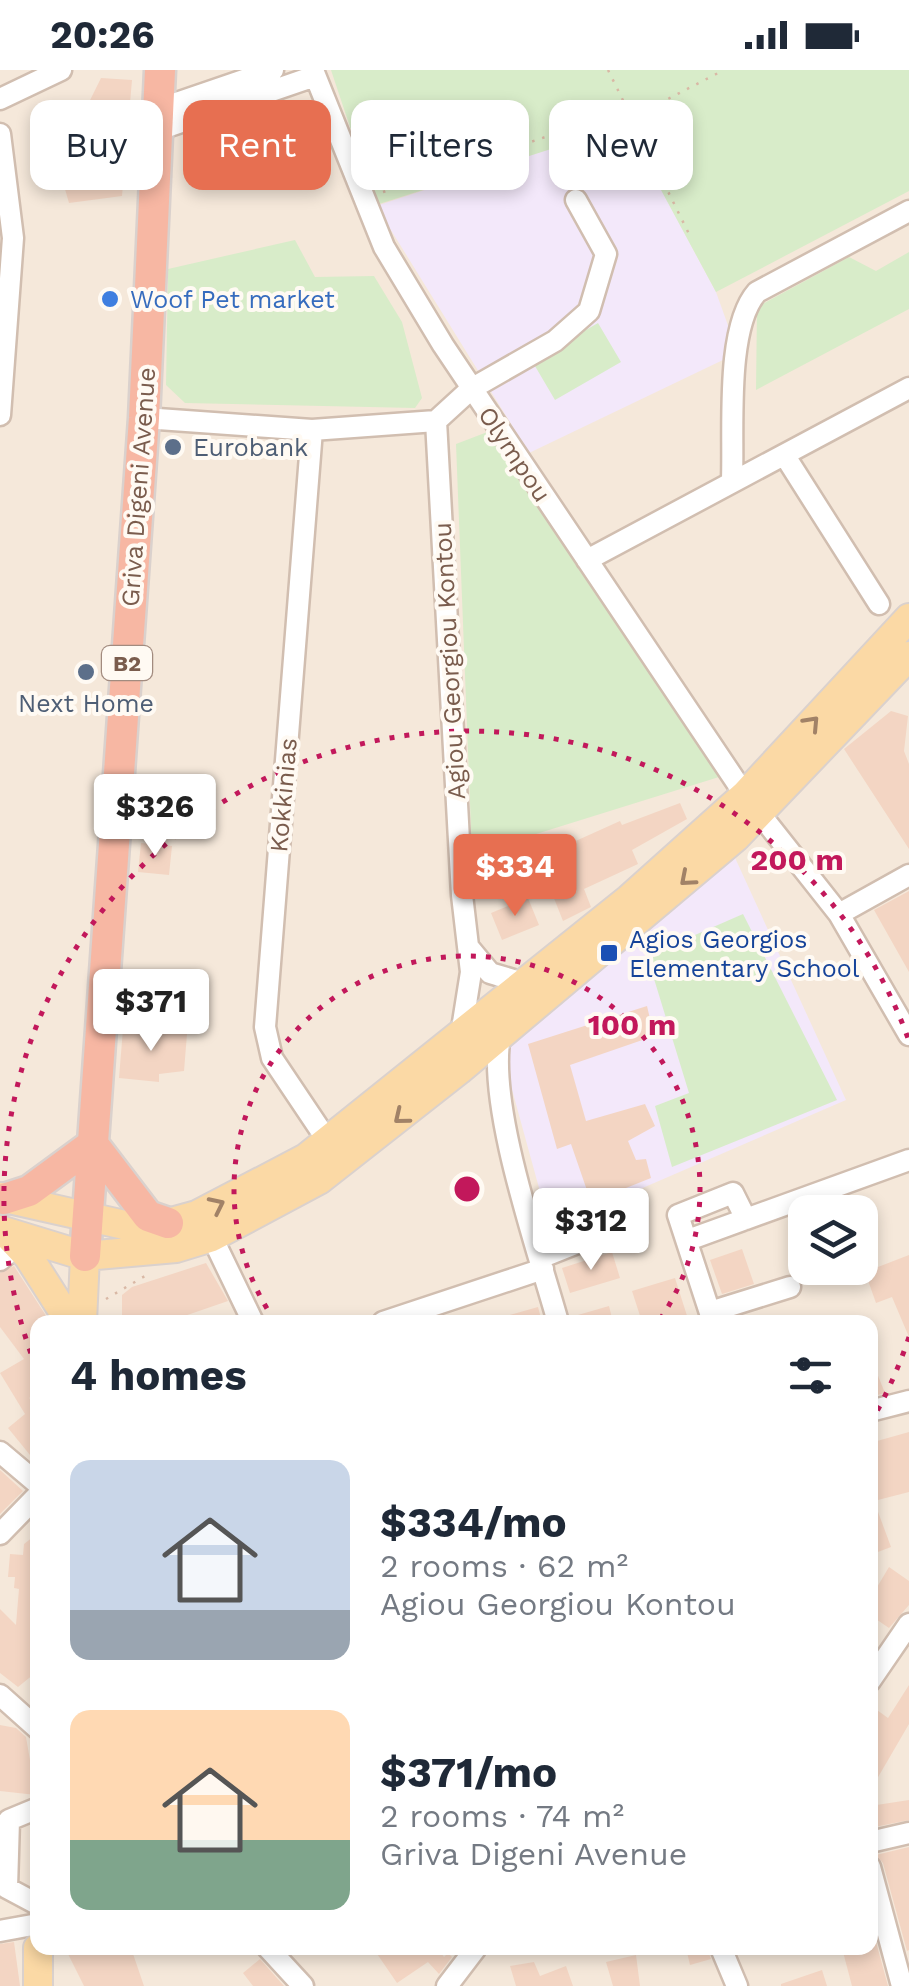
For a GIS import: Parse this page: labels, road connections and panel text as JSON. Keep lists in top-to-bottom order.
{
  "streets": {
    "highway": ["Griva Digeni Avenue", "B2"],
    "street": ["Olympou", "Agiou Georgiou Kontou", "Kokkinias"]
  },
  "places": {
    "other": ["Woof Pet market", "Eurobank", "Next Home"],
    "transit": ["Agios Georgios Elementary School"]
  },
  "page": {
    "status": "20:26",
    "chip": [
      "Buy",
      "Rent",
      "Filters",
      "New"
    ],
    "price": [
      "$326",
      "$334",
      "$371",
      "$312"
    ],
    "heading": "4 homes",
    "list": [
      {
        "name": "$334/mo",
        "note": "2 rooms · 62 m² · Agiou Georgiou Kontou"
      },
      {
        "name": "$371/mo",
        "note": "2 rooms · 74 m² · Griva Digeni Avenue"
      }
    ]
  },
  "rings": ["200 m", "100 m"]
}
